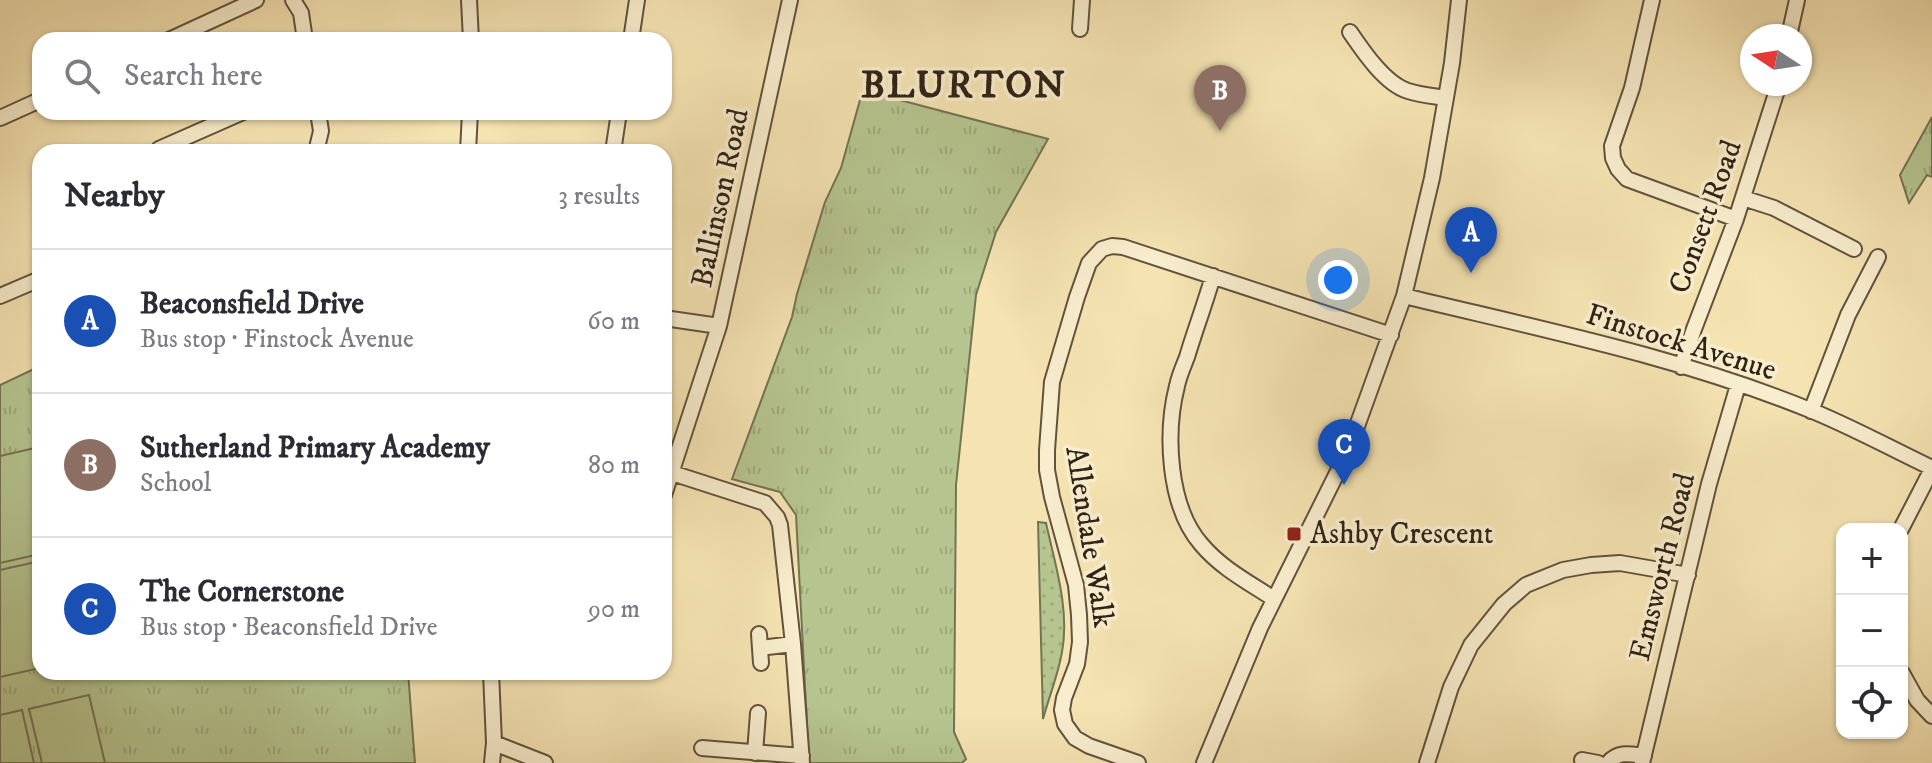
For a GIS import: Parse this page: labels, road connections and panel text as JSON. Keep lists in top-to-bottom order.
{
  "streets": {
    "street": [
      "Ballinson Road",
      "Consett Road",
      "Finstock Avenue",
      "Allendale Walk",
      "Emsworth Road"
    ]
  },
  "crossings": [
    ["Consett Road", "Finstock Avenue"],
    ["Finstock Avenue", "Emsworth Road"]
  ],
  "districts": ["BLURTON"],
  "places": {
    "transit": ["Ashby Crescent"]
  },
  "north": "left",
  "page": {
    "search": "Search here",
    "pins": ["B", "A", "C"],
    "heading": ["Nearby", "3 results"],
    "list": [
      {
        "mark": "A",
        "name": "Beaconsfield Drive",
        "note": "Bus stop · Finstock Avenue",
        "value": "60 m"
      },
      {
        "mark": "B",
        "name": "Sutherland Primary Academy",
        "note": "School",
        "value": "80 m"
      },
      {
        "mark": "C",
        "name": "The Cornerstone",
        "note": "Bus stop · Beaconsfield Drive",
        "value": "90 m"
      }
    ],
    "map_buttons": ["+", "−"]
  }
}
